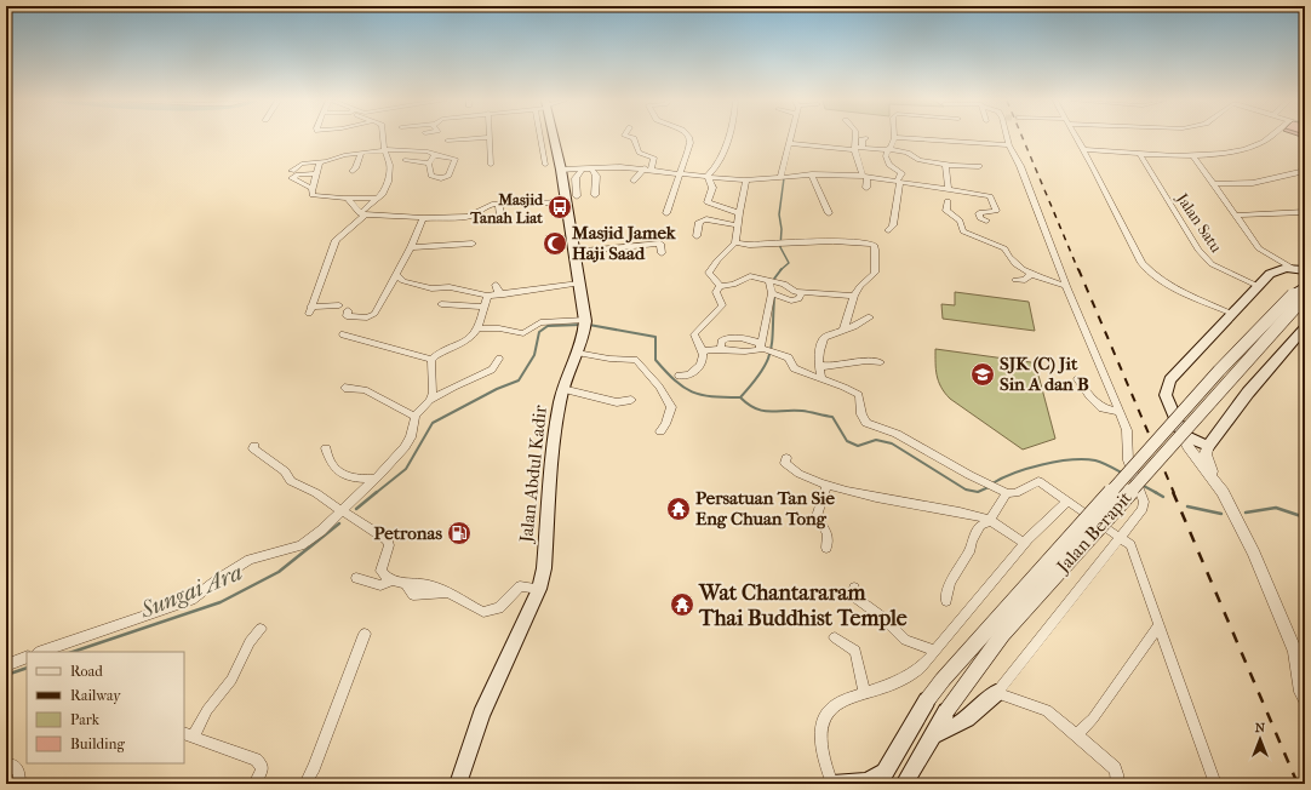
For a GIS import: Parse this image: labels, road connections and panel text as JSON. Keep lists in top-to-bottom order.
{
  "streets": {
    "main road": ["Jalan Abdul Kadir", "Jalan Berapit"],
    "street": ["Jalan Satu"]
  },
  "water": ["Sungai Ara"],
  "places": {
    "bus stop": ["Masjid Tanah Liat"],
    "mosque": ["Masjid Jamek Haji Saad"],
    "school or university": ["SJK (C) Jit Sin A dan B"],
    "temple": ["Persatuan Tan Sie Eng Chuan Tong", "Wat Chantararam Thai Buddhist Temple"],
    "fuel station": ["Petronas"]
  },
  "legend": [
    "Road",
    "Railway",
    "Park",
    "Building"
  ],
  "north": "top"
}
